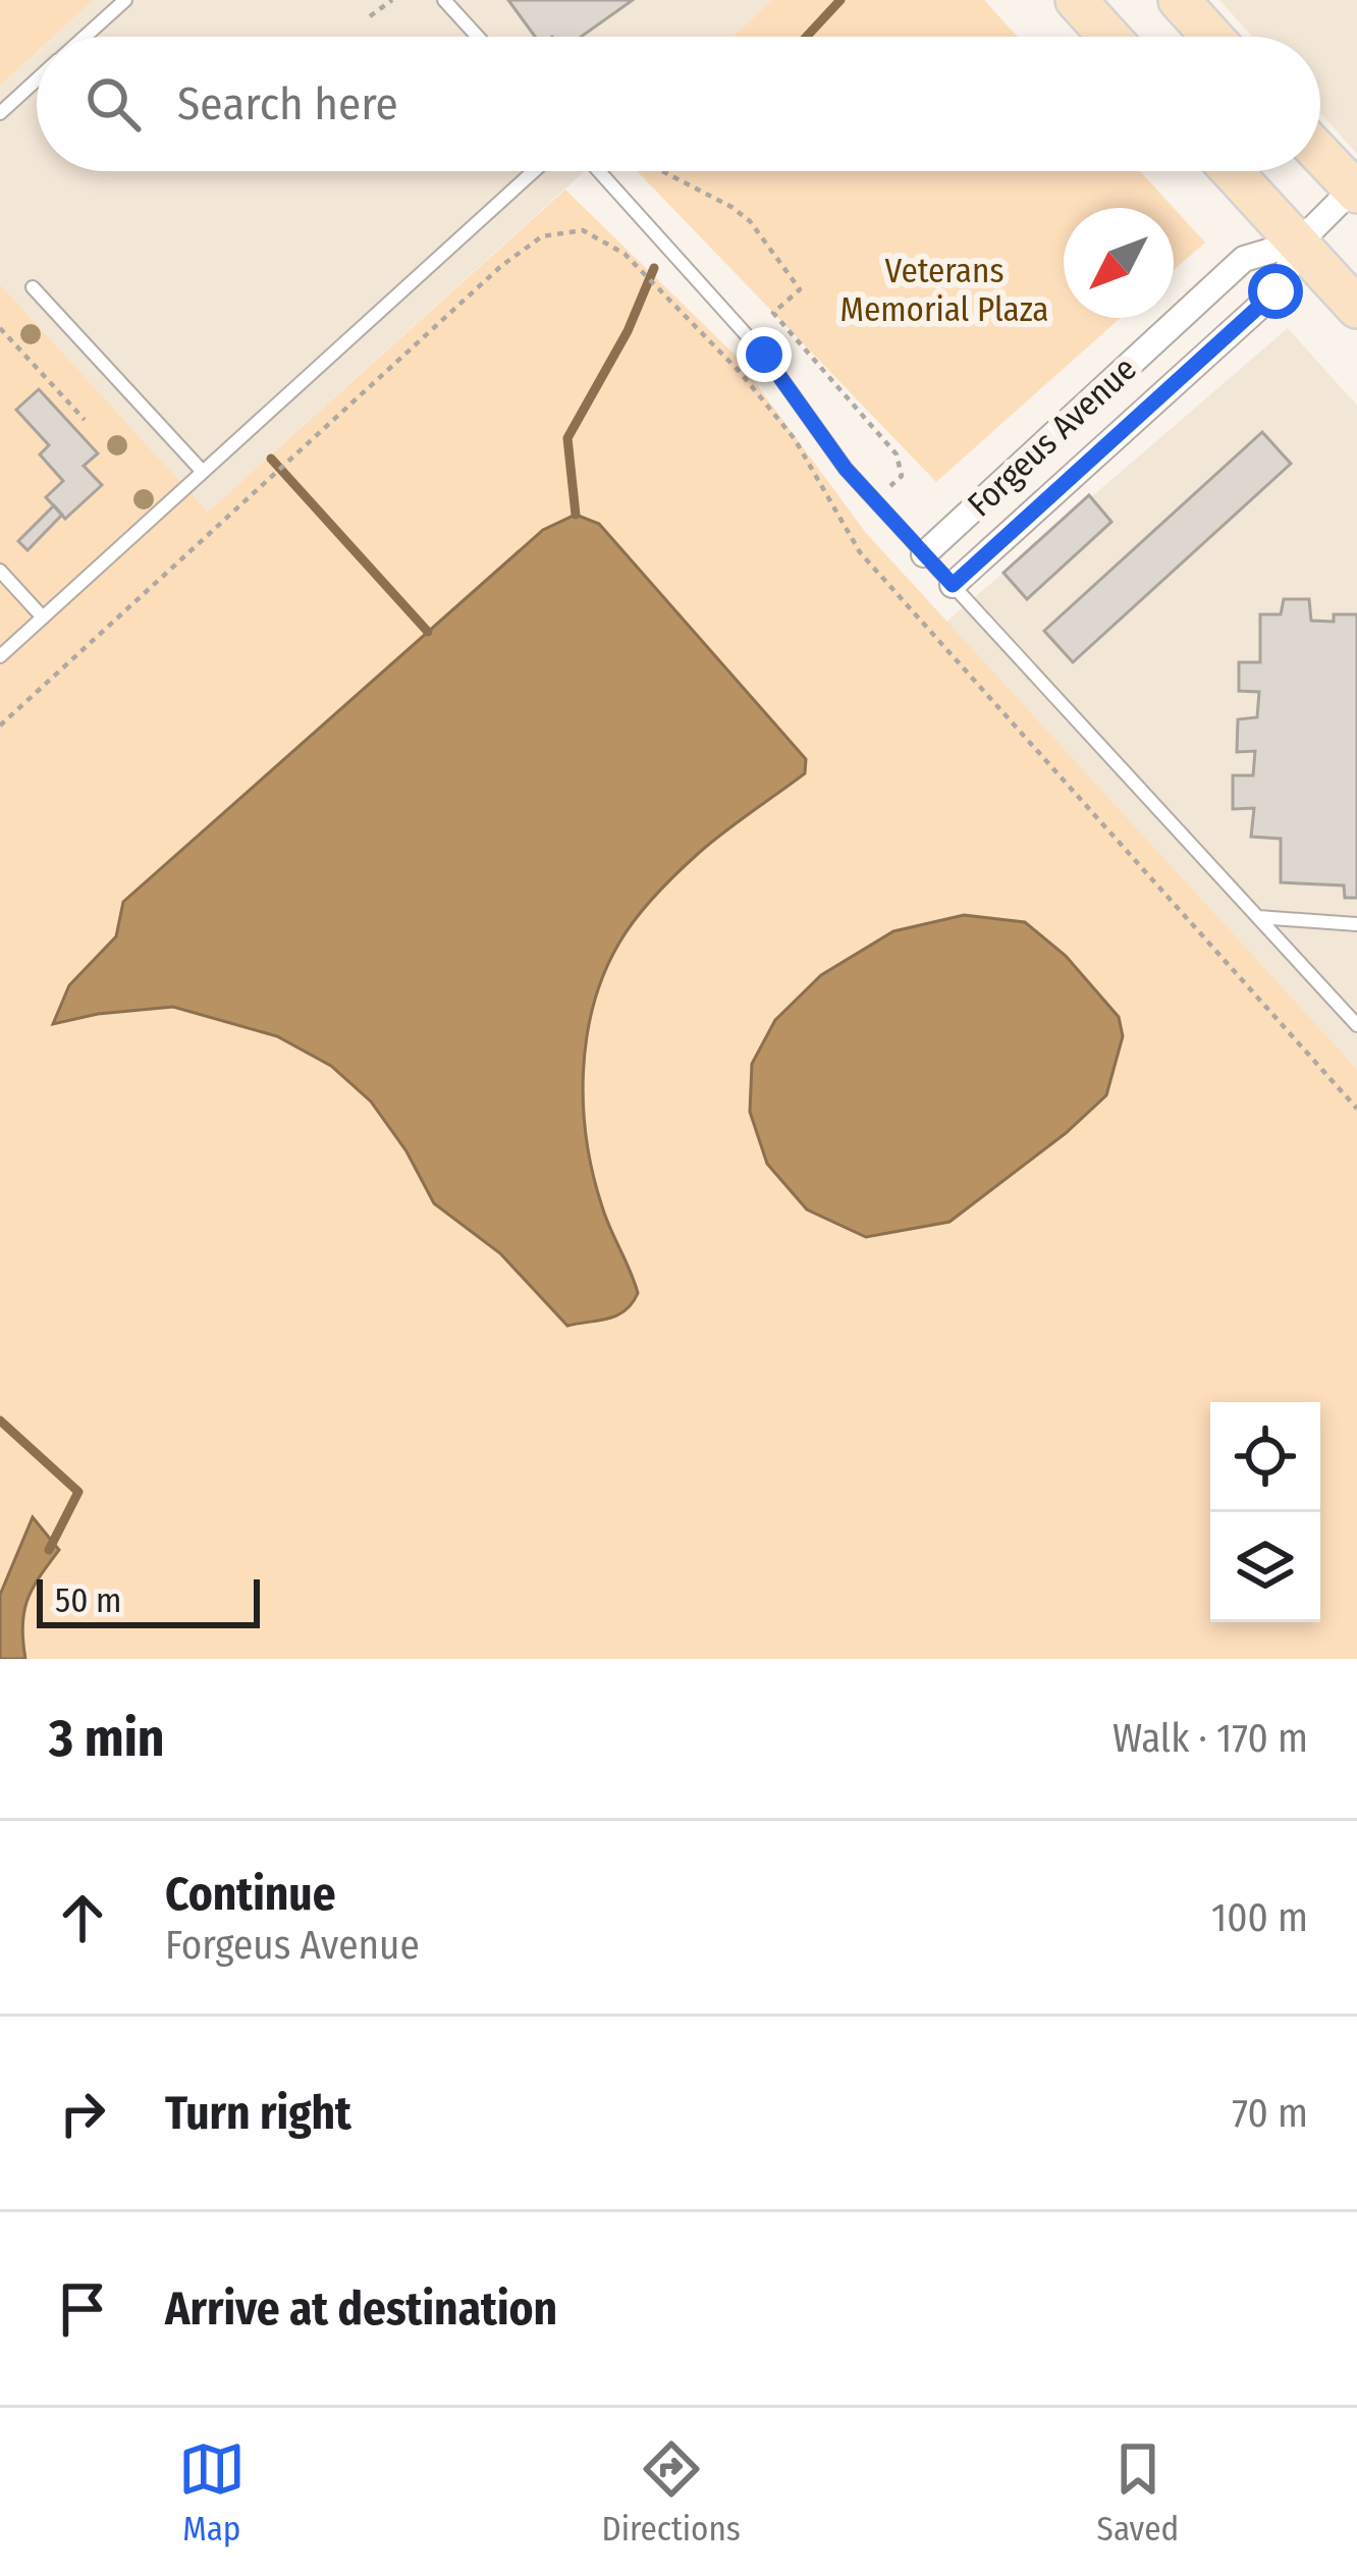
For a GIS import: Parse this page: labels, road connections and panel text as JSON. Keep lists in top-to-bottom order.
{
  "streets": {
    "street": ["Forgeus Avenue"]
  },
  "parks": ["Veterans Memorial Plaza"],
  "scale_bar": "50 m",
  "north": "bottom left",
  "page": {
    "search": "Search here",
    "scale": "50 m",
    "heading": ["3 min", "Walk · 170 m"],
    "list": [
      ["Continue", "Forgeus Avenue", "100 m"],
      ["Turn right", "70 m"],
      "Arrive at destination"
    ],
    "nav": ["Map", "Directions", "Saved"]
  }
}
